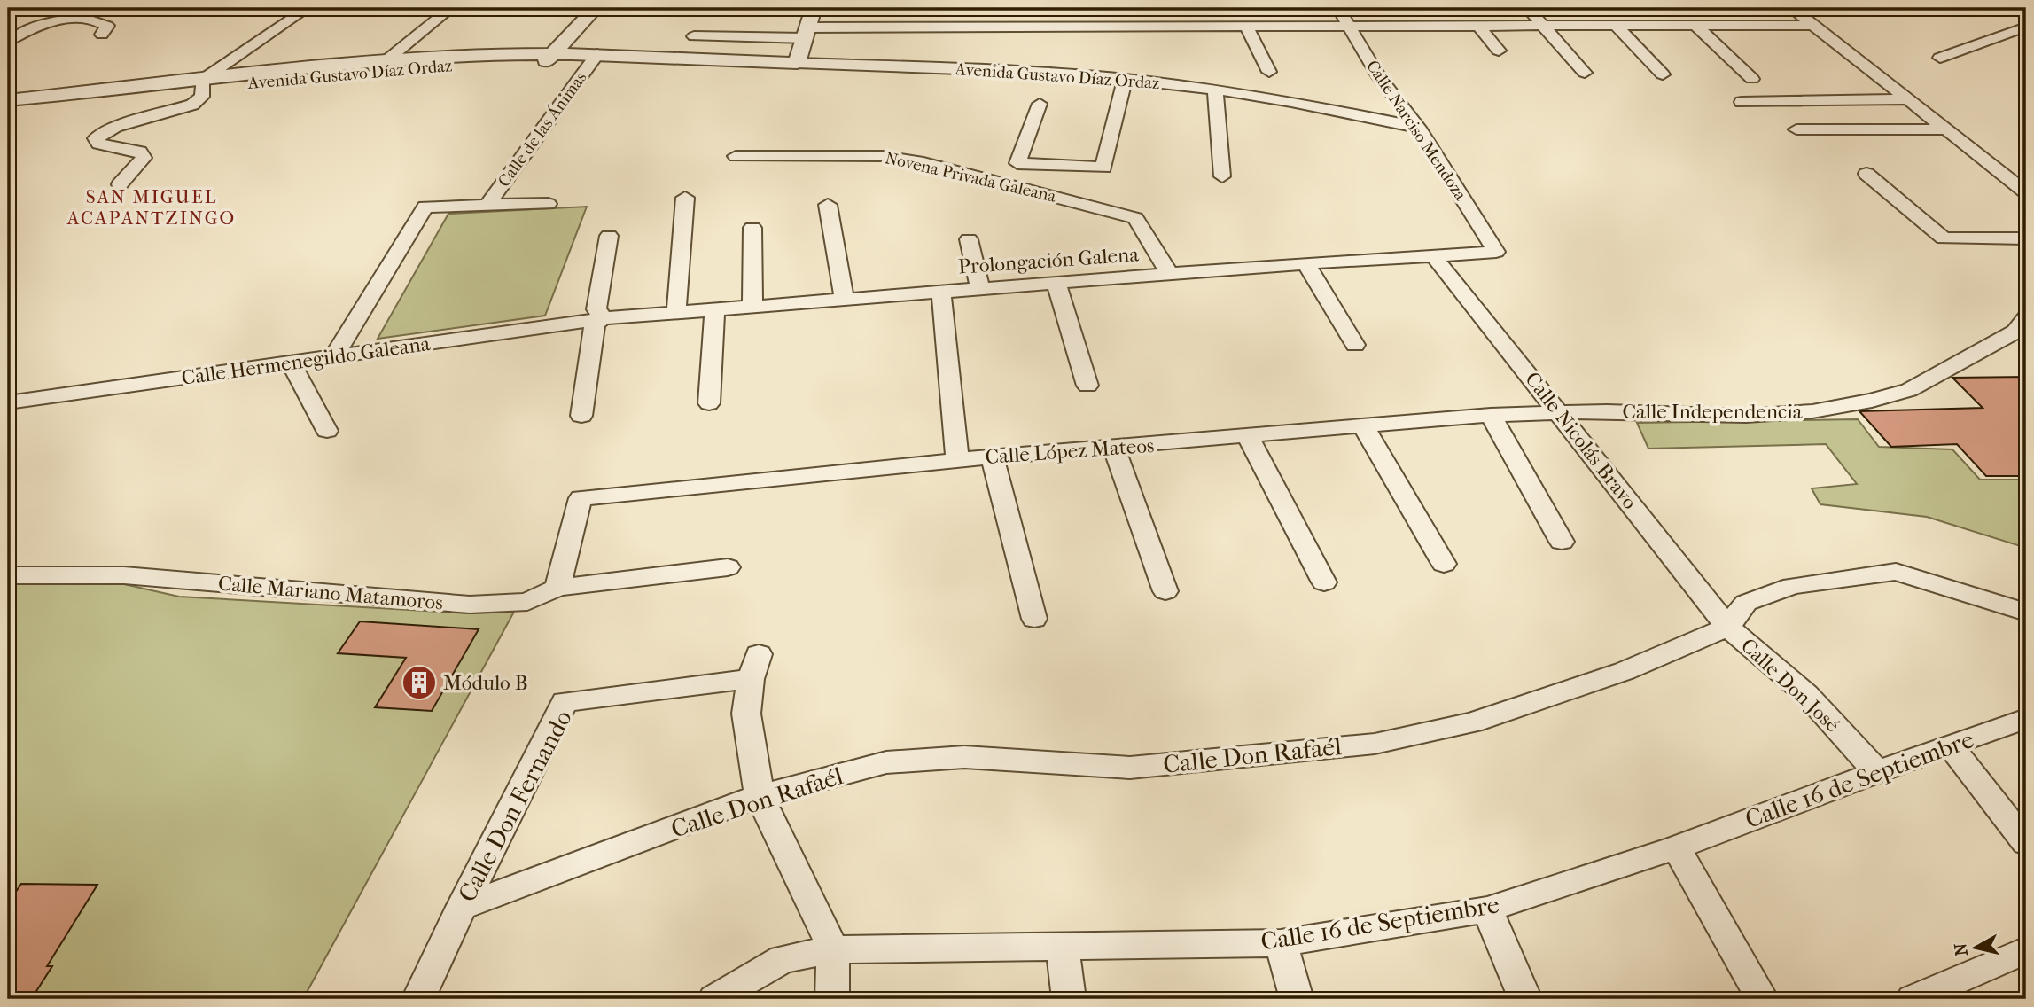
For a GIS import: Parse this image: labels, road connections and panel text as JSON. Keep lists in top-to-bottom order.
{
  "streets": {
    "street": [
      "Avenida Gustavo Díaz Ordaz",
      "Calle de las Ánimas",
      "Calle Narciso Mendoza",
      "Novena Privada Galeana",
      "Prolongación Galena",
      "Calle Hermenegildo Galeana",
      "Calle Independencia",
      "Calle Nicolás Bravo",
      "Calle López Mateos",
      "Calle Mariano Matamoros",
      "Calle Don José",
      "Calle Don Rafaél",
      "Calle 16 de Septiembre",
      "Calle Don Fernando"
    ]
  },
  "crossings": [
    ["Avenida Gustavo Díaz Ordaz", "Calle de las Ánimas"],
    ["Avenida Gustavo Díaz Ordaz", "Calle Narciso Mendoza"],
    ["Calle de las Ánimas", "Calle Hermenegildo Galeana"],
    ["Calle Narciso Mendoza", "Prolongación Galena"],
    ["Novena Privada Galeana", "Prolongación Galena"],
    ["Prolongación Galena", "Calle Hermenegildo Galeana"],
    ["Prolongación Galena", "Calle Nicolás Bravo"],
    ["Calle Independencia", "Calle Nicolás Bravo"],
    ["Calle Independencia", "Calle López Mateos"],
    ["Calle Nicolás Bravo", "Calle López Mateos"],
    ["Calle Nicolás Bravo", "Calle Don José"],
    ["Calle Nicolás Bravo", "Calle Don Rafaél"],
    ["Calle Don José", "Calle Don Rafaél"],
    ["Calle Don José", "Calle 16 de Septiembre"],
    ["Calle Don Rafaél", "Calle Don Fernando"],
    ["Calle 16 de Septiembre", "Calle Don Fernando"]
  ],
  "districts": ["SAN MIGUEL ACAPANTZINGO"],
  "places": {
    "building": ["Módulo B"]
  },
  "north": "left"
}
